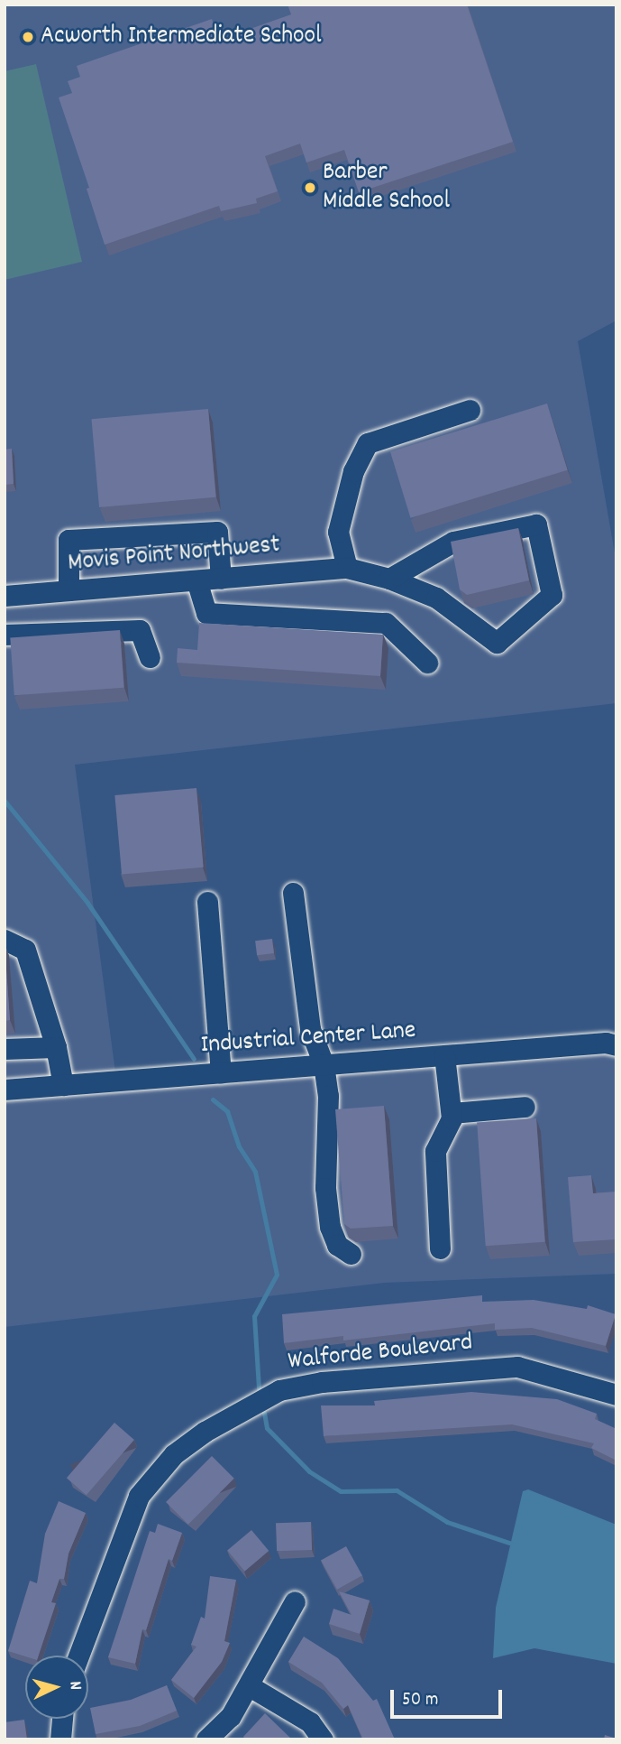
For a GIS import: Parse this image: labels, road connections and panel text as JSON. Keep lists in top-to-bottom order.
{
  "streets": {
    "street": ["Movis Point Northwest", "Industrial Center Lane", "Walforde Boulevard"]
  },
  "places": ["Acworth Intermediate School", "Barber Middle School"],
  "scale_bar": "50 m",
  "north": "right"
}
